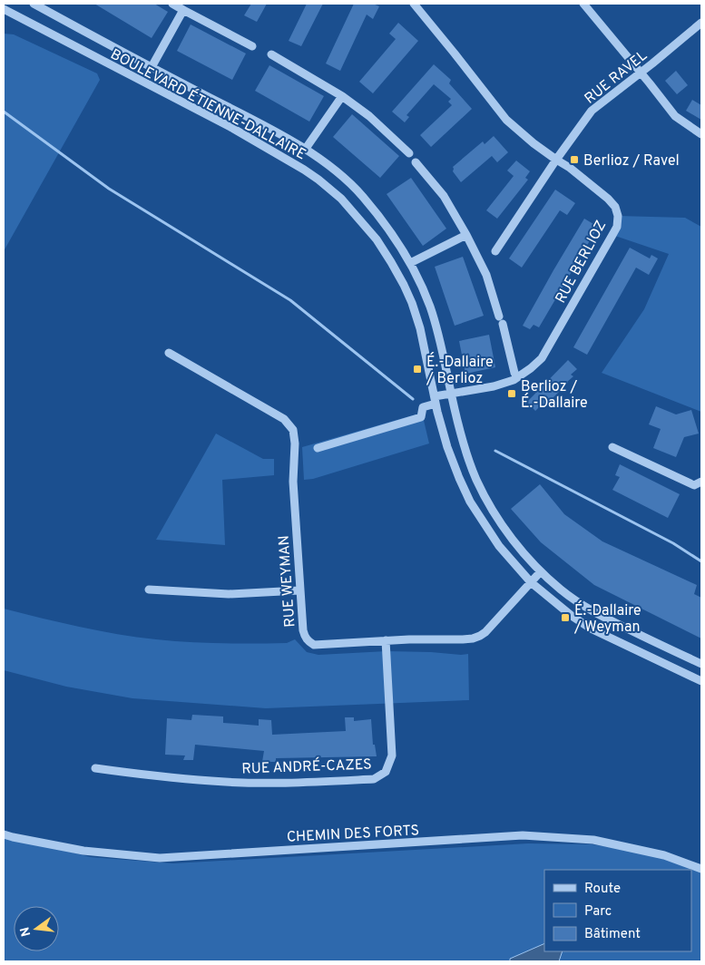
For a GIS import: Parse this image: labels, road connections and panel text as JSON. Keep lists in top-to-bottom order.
{
  "streets": {
    "street": [
      "RUE RAVEL",
      "BOULEVARD ÉTIENNE-DALLAIRE",
      "RUE BERLIOZ",
      "RUE WEYMAN",
      "RUE ANDRÉ-CAZES",
      "CHEMIN DES FORTS"
    ]
  },
  "crossings": [
    ["RUE RAVEL", "RUE BERLIOZ"],
    ["BOULEVARD ÉTIENNE-DALLAIRE", "RUE BERLIOZ"],
    ["BOULEVARD ÉTIENNE-DALLAIRE", "RUE WEYMAN"],
    ["RUE WEYMAN", "RUE ANDRÉ-CAZES"]
  ],
  "places": {
    "transit": [
      "Berlioz / Ravel",
      "É.-Dallaire / Berlioz",
      "Berlioz / É.-Dallaire",
      "É.-Dallaire / Weyman"
    ]
  },
  "legend": ["Route", "Parc", "Bâtiment"],
  "north": "left"
}
